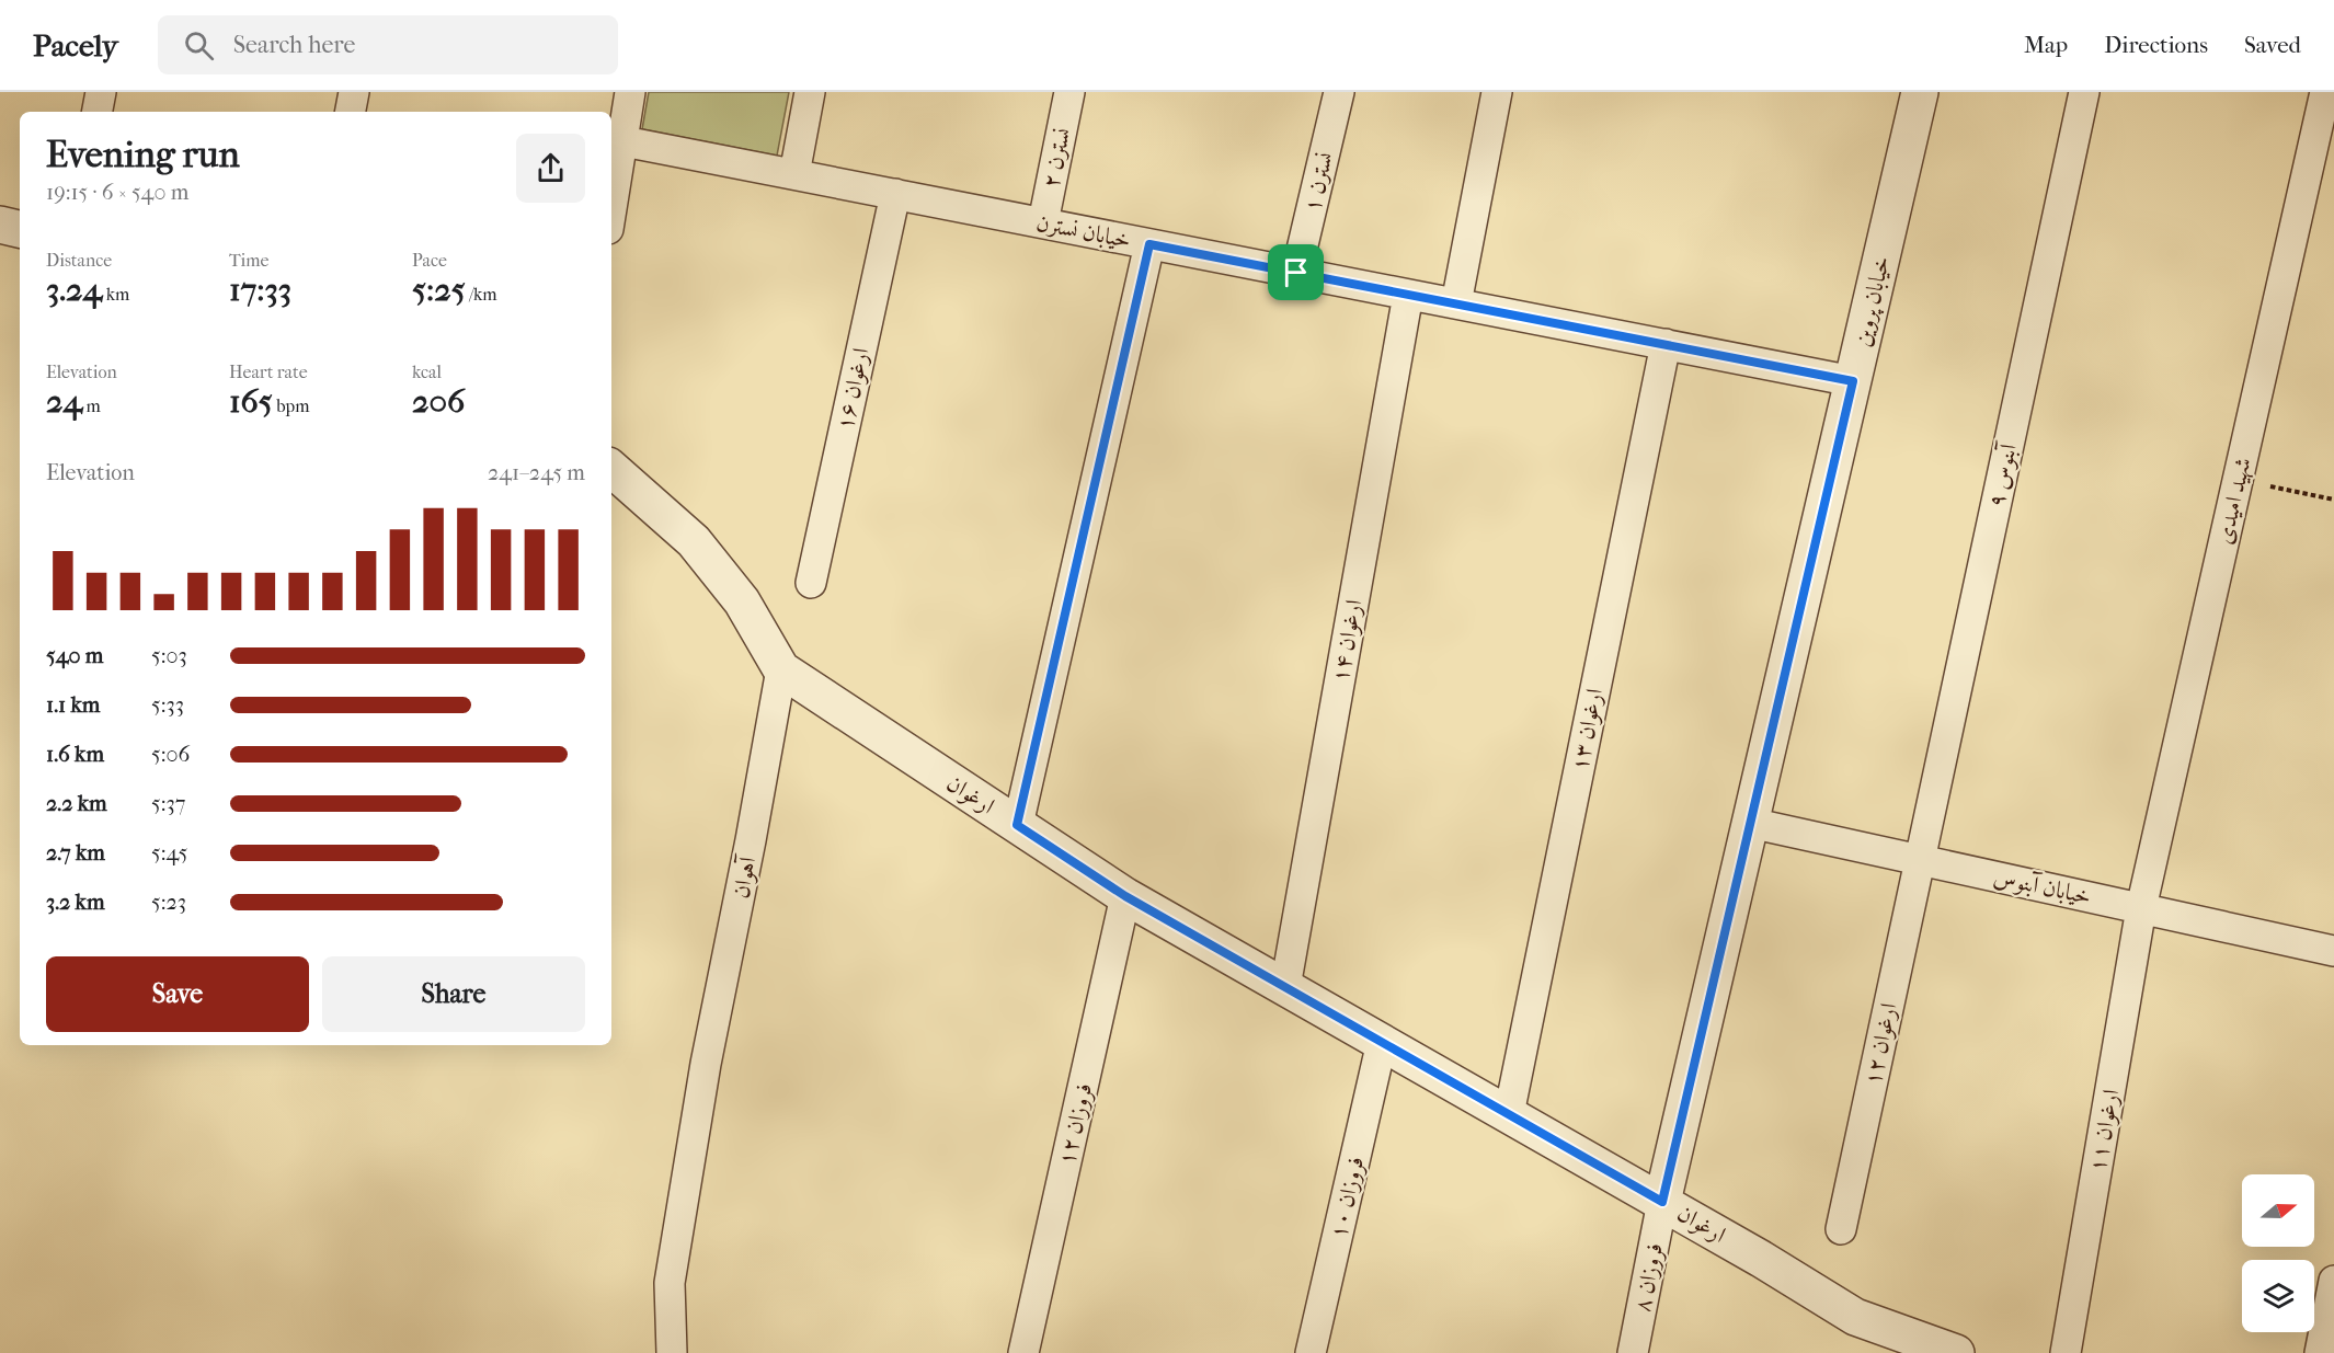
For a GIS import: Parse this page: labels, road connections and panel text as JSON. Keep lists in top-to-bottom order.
{
  "streets": {
    "street": [
      "نسترن ۲",
      "نسترن ۱",
      "خیابان نسترن",
      "خیابان پروین",
      "ارغوان ۱۶",
      "آبنوس ۹",
      "شهید امیدی",
      "ارغوان ۱۴",
      "ارغوان ۱۳",
      "ارغوان",
      "آهوان",
      "خیابان آبنوس",
      "ارغوان ۱۲",
      "فروزان ۱۲",
      "ارغوان ۱۱",
      "فروزان ۱۰",
      "فروزان ۸"
    ]
  },
  "crossings": [
    ["نسترن ۲", "خیابان نسترن"],
    ["نسترن ۱", "خیابان نسترن"],
    ["خیابان نسترن", "خیابان پروین"],
    ["خیابان نسترن", "ارغوان ۱۶"],
    ["خیابان نسترن", "ارغوان ۱۴"],
    ["خیابان نسترن", "ارغوان ۱۳"],
    ["خیابان پروین", "ارغوان"],
    ["خیابان پروین", "خیابان آبنوس"],
    ["خیابان پروین", "فروزان ۸"],
    ["آبنوس ۹", "خیابان آبنوس"],
    ["آبنوس ۹", "ارغوان ۱۲"],
    ["شهید امیدی", "خیابان آبنوس"],
    ["شهید امیدی", "ارغوان ۱۱"],
    ["ارغوان ۱۴", "ارغوان"],
    ["ارغوان ۱۳", "ارغوان"],
    ["ارغوان", "آهوان"],
    ["ارغوان", "فروزان ۱۲"],
    ["ارغوان", "فروزان ۱۰"],
    ["ارغوان", "فروزان ۸"],
    ["خیابان آبنوس", "ارغوان ۱۲"],
    ["خیابان آبنوس", "ارغوان ۱۱"]
  ],
  "north": "right",
  "page": {
    "header": "Pacely",
    "search": "Search here",
    "nav": ["Map", "Directions", "Saved"],
    "heading": ["Evening run", "19:15 · 6 × 540 m"],
    "stats": [
      ["Distance", "3.24 km"],
      ["Time", "17:33"],
      ["Pace", "5:25 /km"],
      ["Elevation", "24 m"],
      ["Heart rate", "165 bpm"],
      ["kcal", "206"]
    ],
    "chart": ["Elevation", "241–245 m"],
    "list": [
      {
        "name": "540 m",
        "note": "5:03"
      },
      {
        "name": "1.1 km",
        "note": "5:33"
      },
      {
        "name": "1.6 km",
        "note": "5:06"
      },
      {
        "name": "2.2 km",
        "note": "5:37"
      },
      {
        "name": "2.7 km",
        "note": "5:45"
      },
      {
        "name": "3.2 km",
        "note": "5:23"
      }
    ],
    "buttons": ["Save", "Share"]
  }
}
